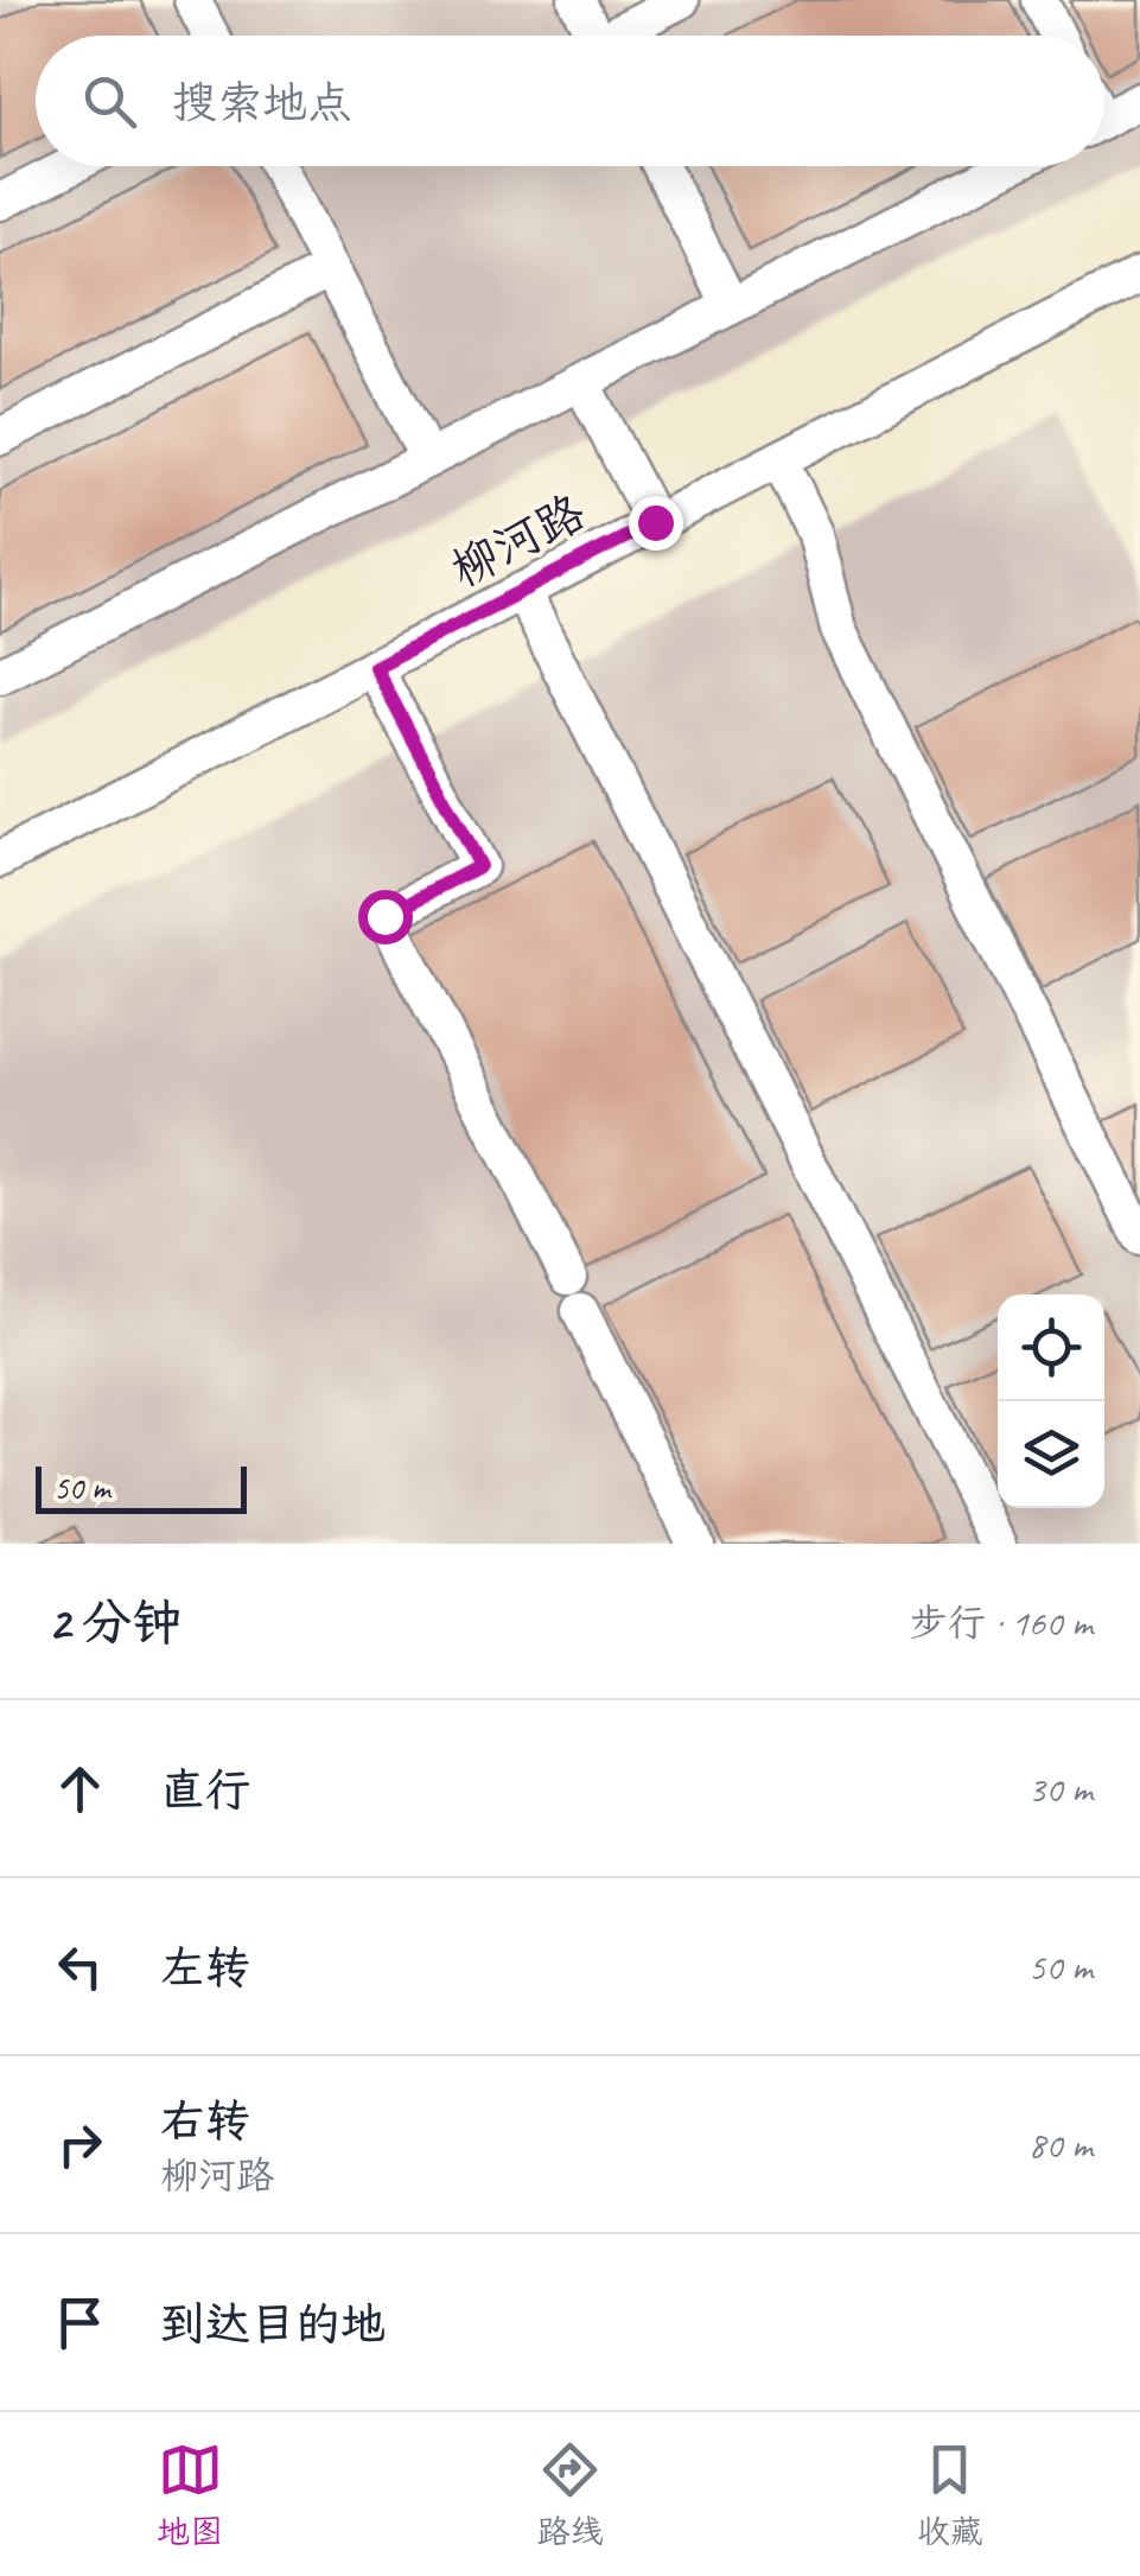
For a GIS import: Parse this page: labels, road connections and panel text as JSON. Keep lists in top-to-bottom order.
{
  "streets": {
    "street": ["柳河路"]
  },
  "scale_bar": "50 m",
  "page": {
    "search": "搜索地点",
    "scale": "50 m",
    "heading": ["2 分钟", "步行 · 160 m"],
    "list": [
      ["直行", "30 m"],
      ["左转", "50 m"],
      ["右转", "柳河路", "80 m"],
      "到达目的地"
    ],
    "nav": ["地图", "路线", "收藏"]
  }
}
